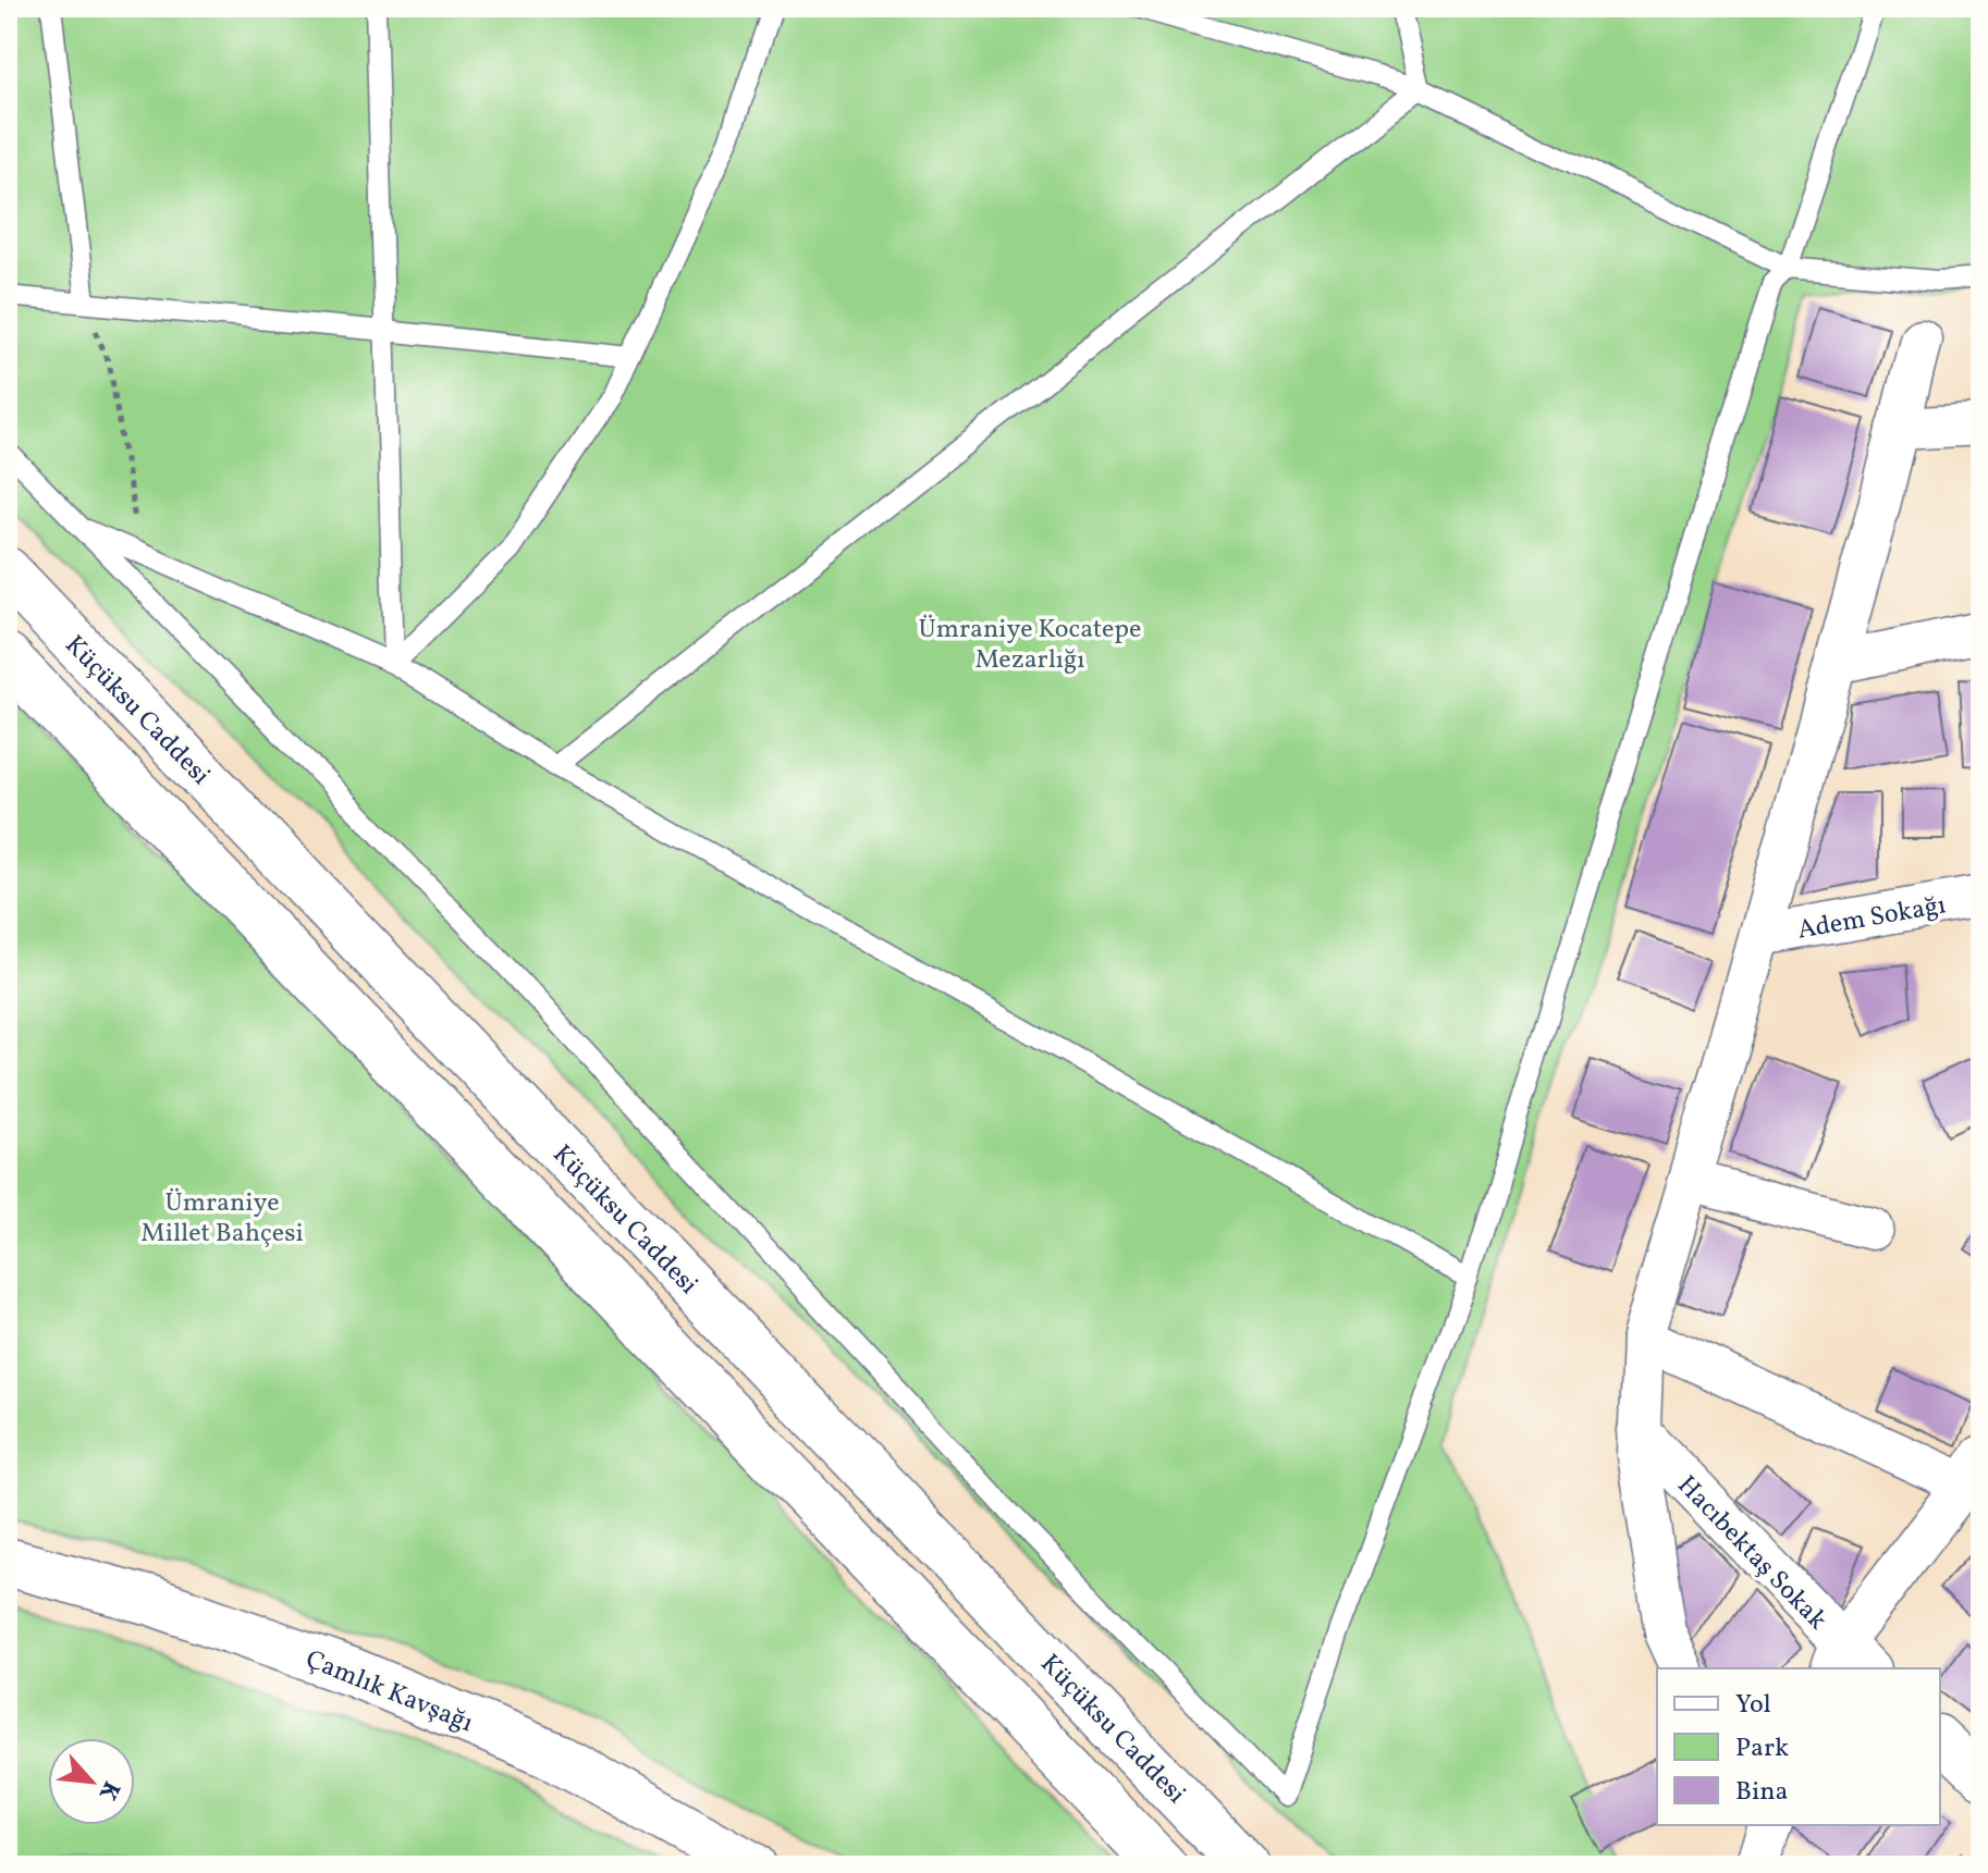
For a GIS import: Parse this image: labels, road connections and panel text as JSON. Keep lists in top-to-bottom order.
{
  "streets": {
    "main road": ["Küçüksu Caddesi", "Çamlık Kavşağı"],
    "street": ["Adem Sokağı", "Hacıbektaş Sokak"]
  },
  "parks": ["Ümraniye Kocatepe Mezarlığı", "Ümraniye Millet Bahçesi"],
  "legend": ["Yol", "Park", "Bina"],
  "north": "bottom right"
}
